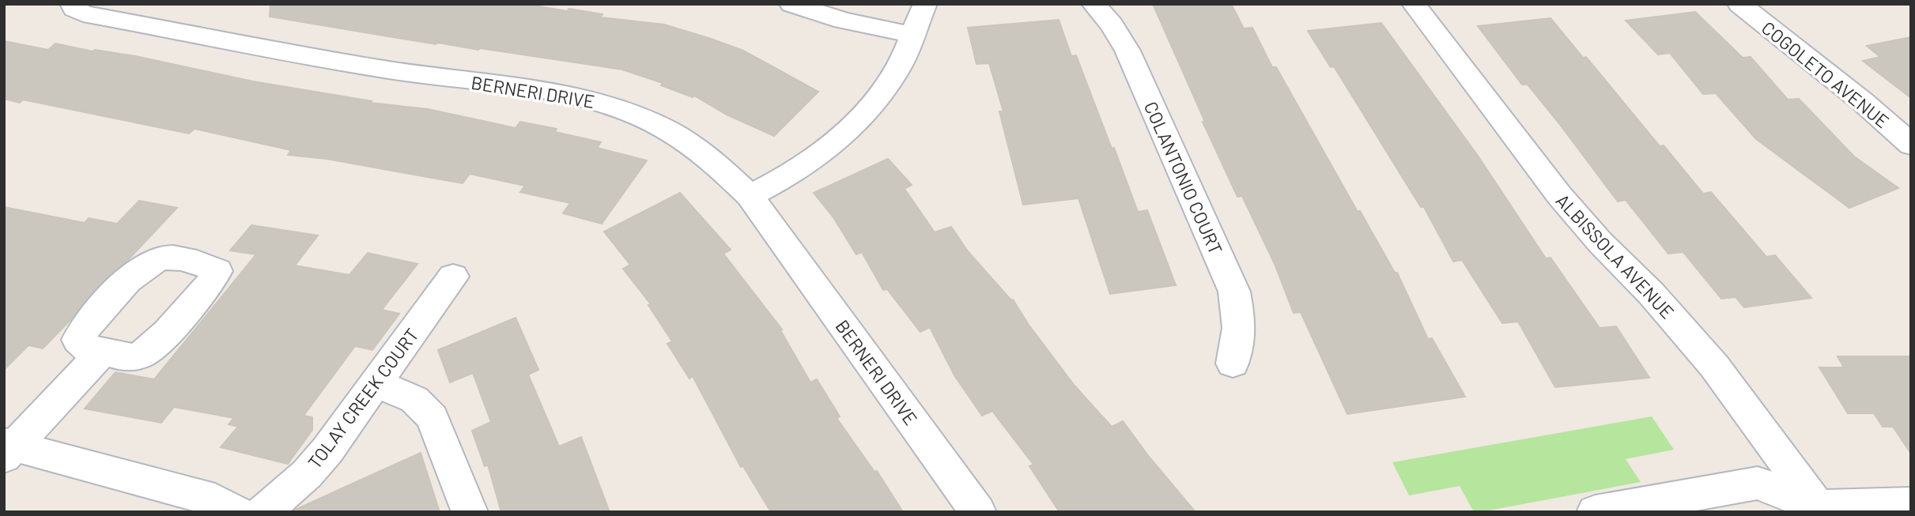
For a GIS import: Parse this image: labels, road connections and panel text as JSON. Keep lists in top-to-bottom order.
{
  "streets": {
    "street": [
      "COGOLETO AVENUE",
      "BERNERI DRIVE",
      "COLANTONIO COURT",
      "ALBISSOLA AVENUE",
      "TOLAY CREEK COURT"
    ]
  }
}
